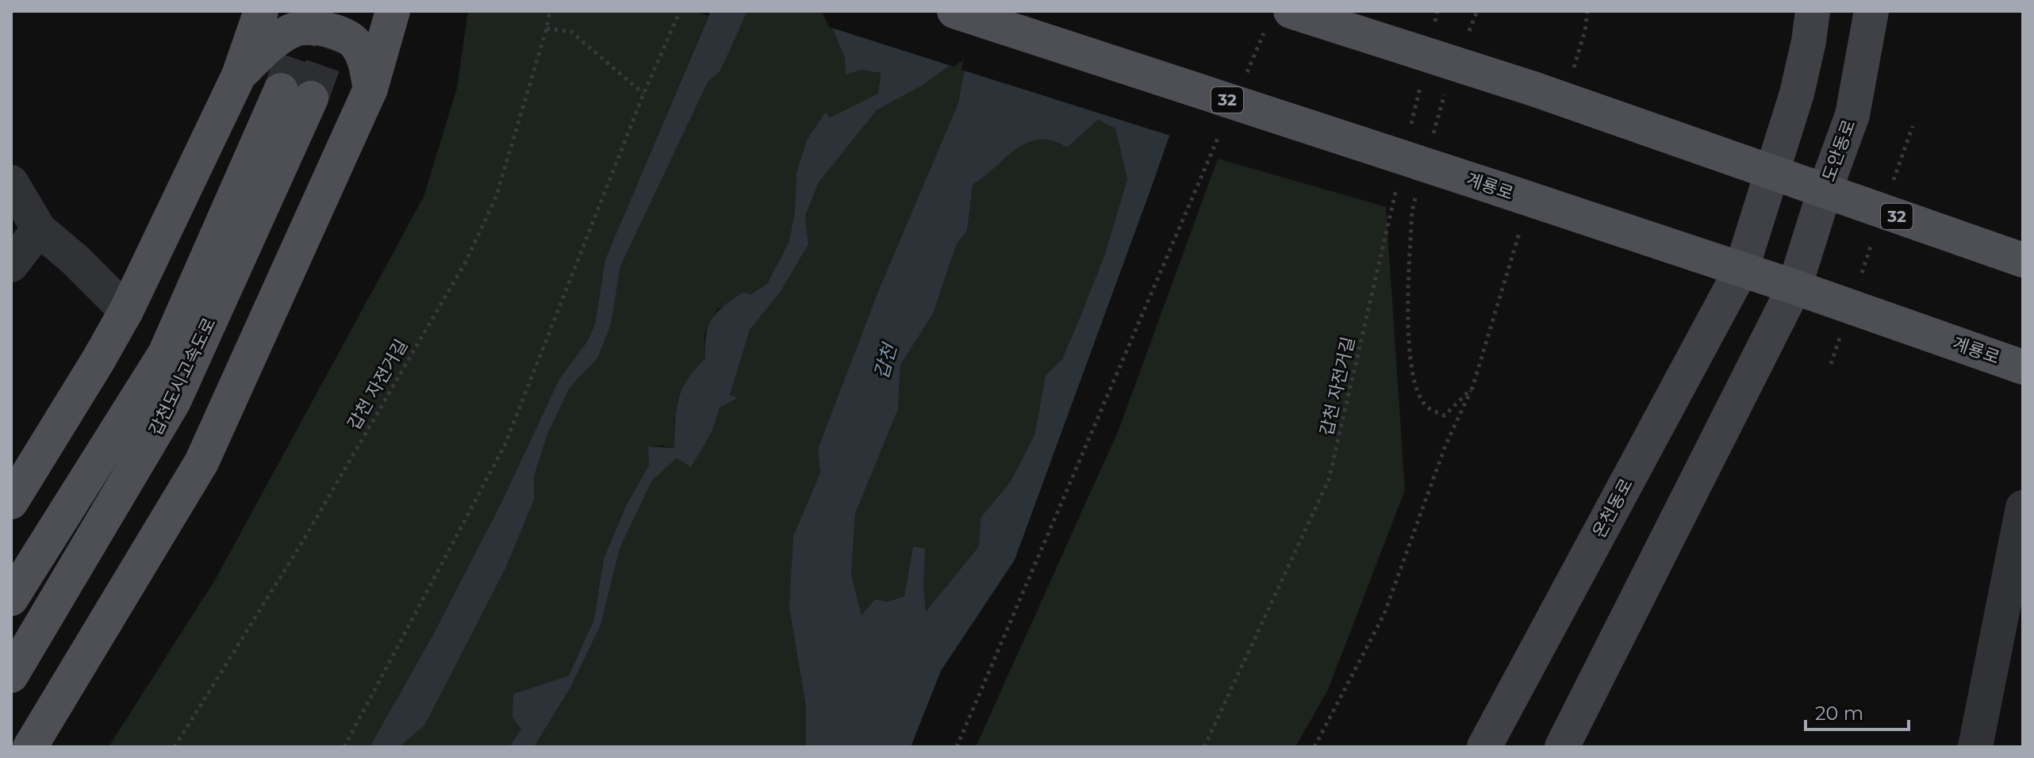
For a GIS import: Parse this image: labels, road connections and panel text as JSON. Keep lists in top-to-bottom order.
{
  "streets": {
    "main road": [
      "32",
      "도안동로",
      "계룡로",
      "갑천도시고속도로",
      "온천동로"
    ],
    "path": ["갑천 자전거길"]
  },
  "crossings": [
    ["32", "도안동로"],
    ["도안동로", "계룡로"],
    ["계룡로", "온천동로"]
  ],
  "water": ["갑천"],
  "scale_bar": "20 m"
}
